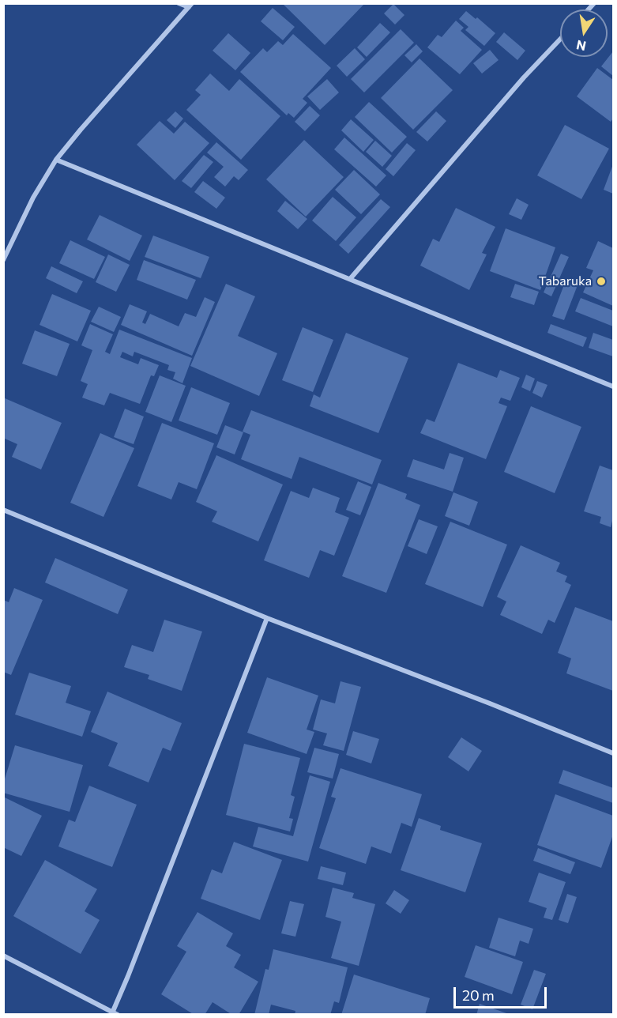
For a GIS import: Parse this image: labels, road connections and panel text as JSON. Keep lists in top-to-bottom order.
{
  "places": ["Tabaruka"],
  "scale_bar": "20 m",
  "north": "bottom"
}
